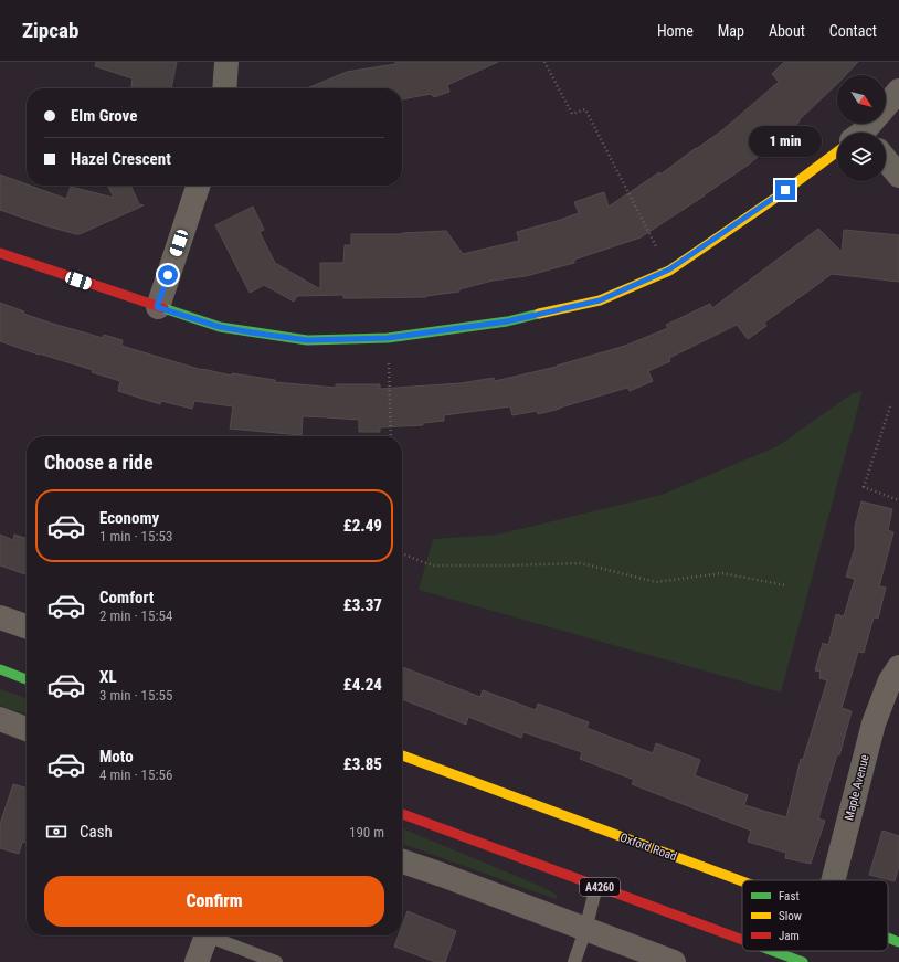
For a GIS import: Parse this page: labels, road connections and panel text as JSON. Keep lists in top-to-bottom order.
{
  "streets": {
    "street": ["Maple Avenue", "Oxford Road", "A4260"]
  },
  "legend": ["Fast", "Slow", "Jam"],
  "north": "bottom right",
  "page": {
    "header": "Zipcab",
    "nav": [
      "Home",
      "Map",
      "About",
      "Contact"
    ],
    "banner": ["Elm Grove", "Hazel Crescent"],
    "bubble": "1 min",
    "heading": "Choose a ride",
    "list": [
      {
        "name": "Economy",
        "note": "1 min · 15:53",
        "value": "£2.49"
      },
      {
        "name": "Comfort",
        "note": "2 min · 15:54",
        "value": "£3.37"
      },
      {
        "name": "XL",
        "note": "3 min · 15:55",
        "value": "£4.24"
      },
      {
        "name": "Moto",
        "note": "4 min · 15:56",
        "value": "£3.85"
      }
    ],
    "pay": ["Cash", "190 m"],
    "buttons": "Confirm"
  }
}
